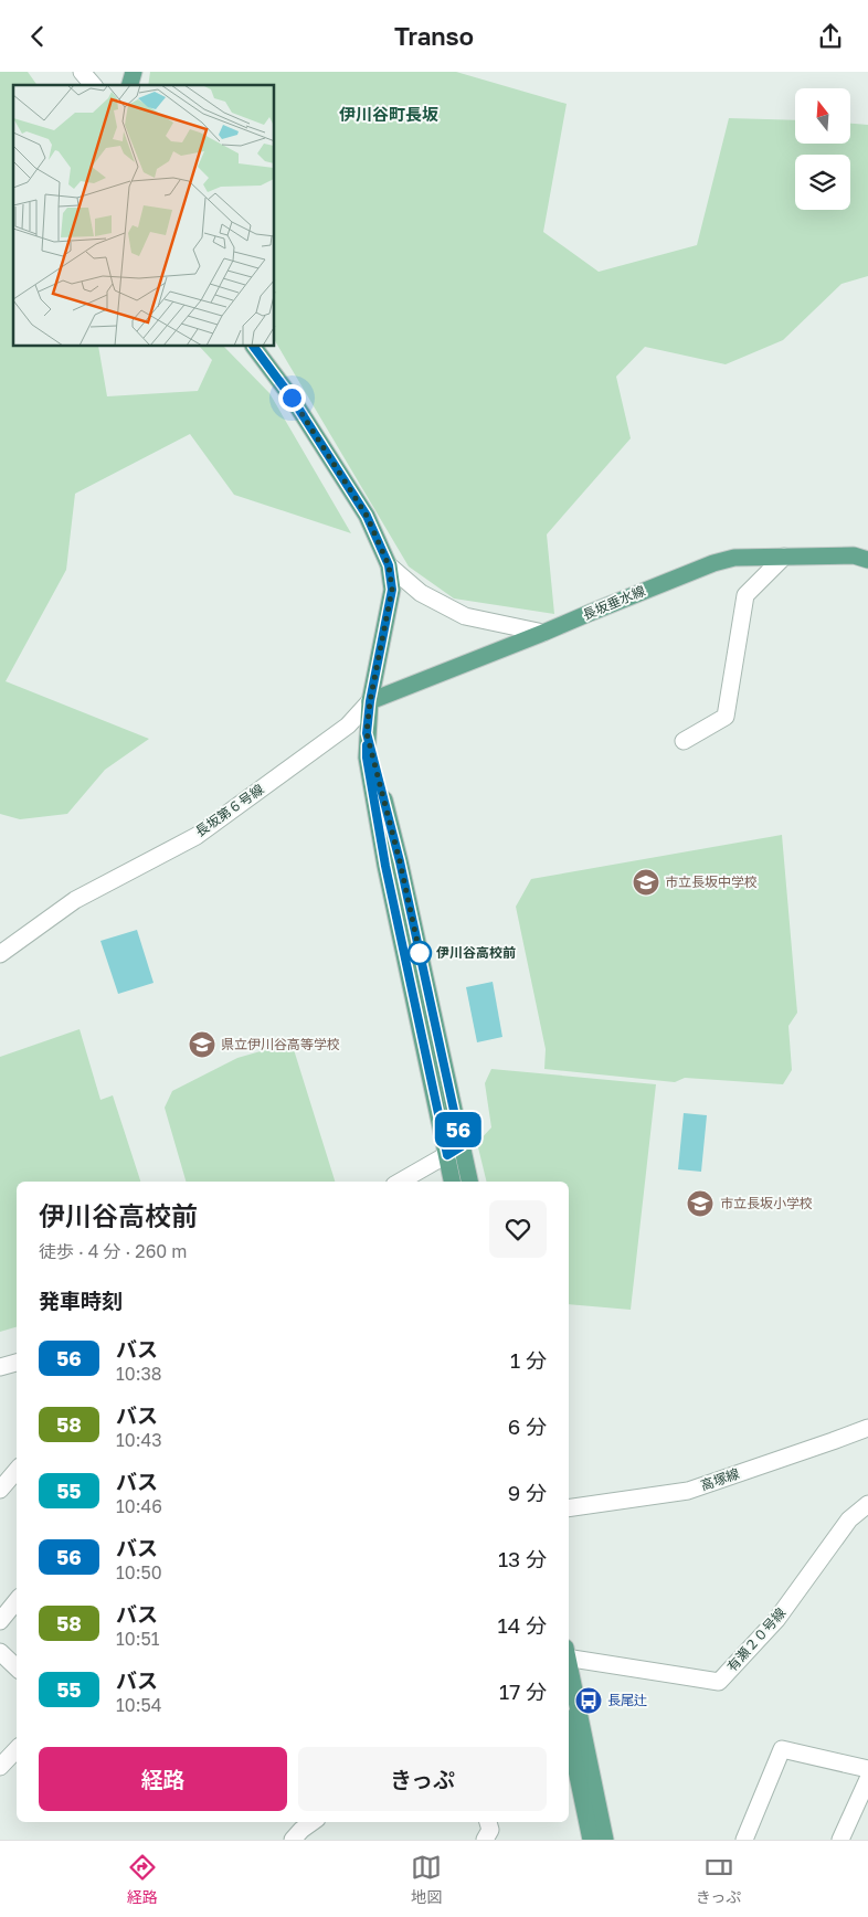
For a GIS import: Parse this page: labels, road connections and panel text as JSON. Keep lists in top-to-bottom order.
{
  "streets": {
    "main road": ["長坂垂水線"],
    "street": ["長坂第６号線", "高塚線", "有瀬２０号線"]
  },
  "crossings": [
    ["長坂垂水線", "長坂第６号線"]
  ],
  "districts": ["伊川谷町長坂"],
  "places": {
    "school or university": ["市立長坂中学校", "県立伊川谷高等学校", "市立長坂小学校"],
    "other": ["伊川谷高校前"],
    "bus stop": ["長尾辻"]
  },
  "lines": ["bus line 56"],
  "north": "top",
  "page": {
    "header": "Transo",
    "on_map": "56",
    "heading": [
      ["伊川谷高校前", "徒歩 · 4 分 · 260 m"],
      "発車時刻"
    ],
    "list": [
      {
        "mark": "56",
        "name": "バス",
        "note": "10:38",
        "value": "1 分"
      },
      {
        "mark": "58",
        "name": "バス",
        "note": "10:43",
        "value": "6 分"
      },
      {
        "mark": "55",
        "name": "バス",
        "note": "10:46",
        "value": "9 分"
      },
      {
        "mark": "56",
        "name": "バス",
        "note": "10:50",
        "value": "13 分"
      },
      {
        "mark": "58",
        "name": "バス",
        "note": "10:51",
        "value": "14 分"
      },
      {
        "mark": "55",
        "name": "バス",
        "note": "10:54",
        "value": "17 分"
      }
    ],
    "buttons": ["経路", "きっぷ"],
    "tabs": ["経路", "地図", "きっぷ"]
  }
}
